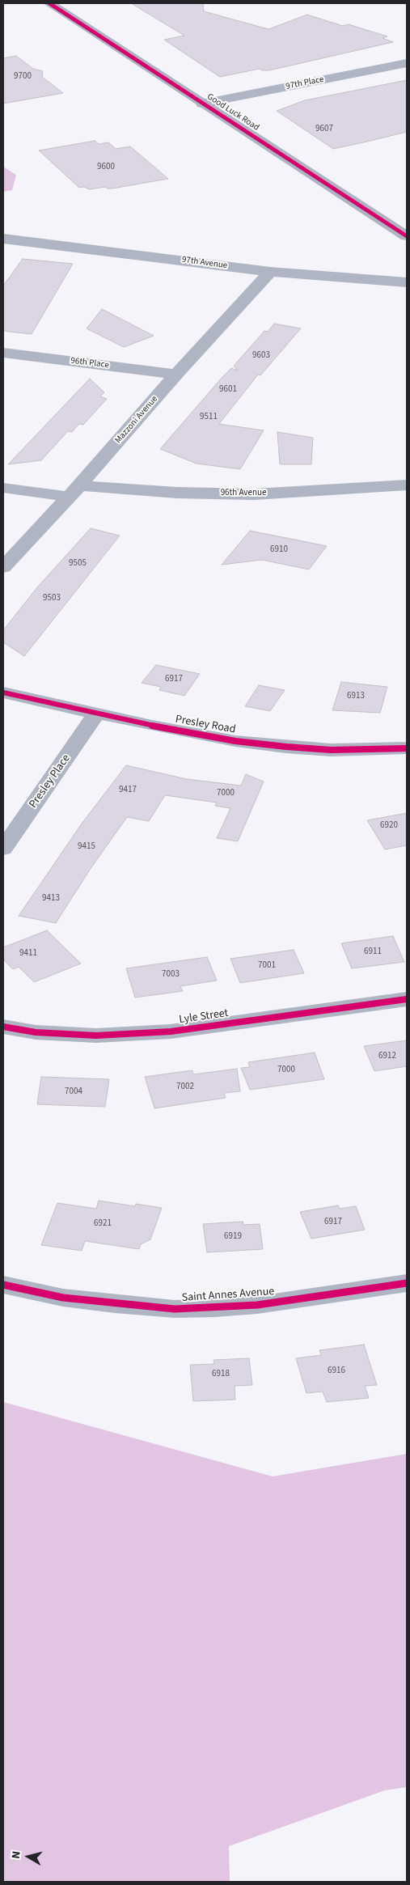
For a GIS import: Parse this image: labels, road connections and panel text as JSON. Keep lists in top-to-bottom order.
{
  "streets": {
    "main road": ["Good Luck Road"],
    "street": [
      "97th Place",
      "97th Avenue",
      "96th Place",
      "Mazzoni Avenue",
      "96th Avenue",
      "Presley Road",
      "Presley Place",
      "Lyle Street",
      "Saint Annes Avenue"
    ]
  },
  "crossings": [
    ["97th Place", "Good Luck Road"],
    ["97th Avenue", "Mazzoni Avenue"],
    ["96th Place", "Mazzoni Avenue"],
    ["Mazzoni Avenue", "96th Avenue"],
    ["Presley Road", "Presley Place"]
  ],
  "house_numbers": [
    "9700",
    "9607",
    "9600",
    "9603",
    "9601",
    "9511",
    "6910",
    "9505",
    "9503",
    "6917",
    "6913",
    "9417",
    "7000",
    "6920",
    "9415",
    "9413",
    "6911",
    "9411",
    "7001",
    "7003",
    "6912",
    "7000",
    "7002",
    "7004",
    "6917",
    "6921",
    "6919",
    "6916",
    "6918"
  ],
  "north": "left"
}
